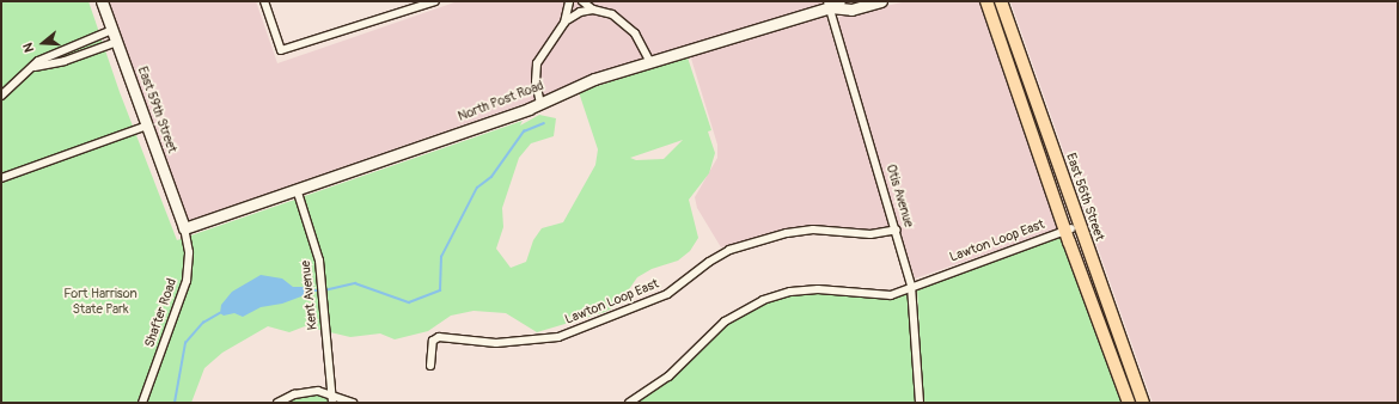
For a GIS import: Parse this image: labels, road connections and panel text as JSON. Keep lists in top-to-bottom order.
{
  "streets": {
    "main road": ["East 56th Street"],
    "street": [
      "North Post Road",
      "East 59th Street",
      "Otis Avenue",
      "Lawton Loop East",
      "Kent Avenue",
      "Shafter Road"
    ]
  },
  "crossings": [
    ["North Post Road", "East 59th Street"],
    ["North Post Road", "Otis Avenue"],
    ["North Post Road", "Kent Avenue"],
    ["North Post Road", "Shafter Road"],
    ["East 59th Street", "Shafter Road"],
    ["Otis Avenue", "Lawton Loop East"]
  ],
  "parks": ["Fort Harrison State Park"],
  "north": "left"
}
